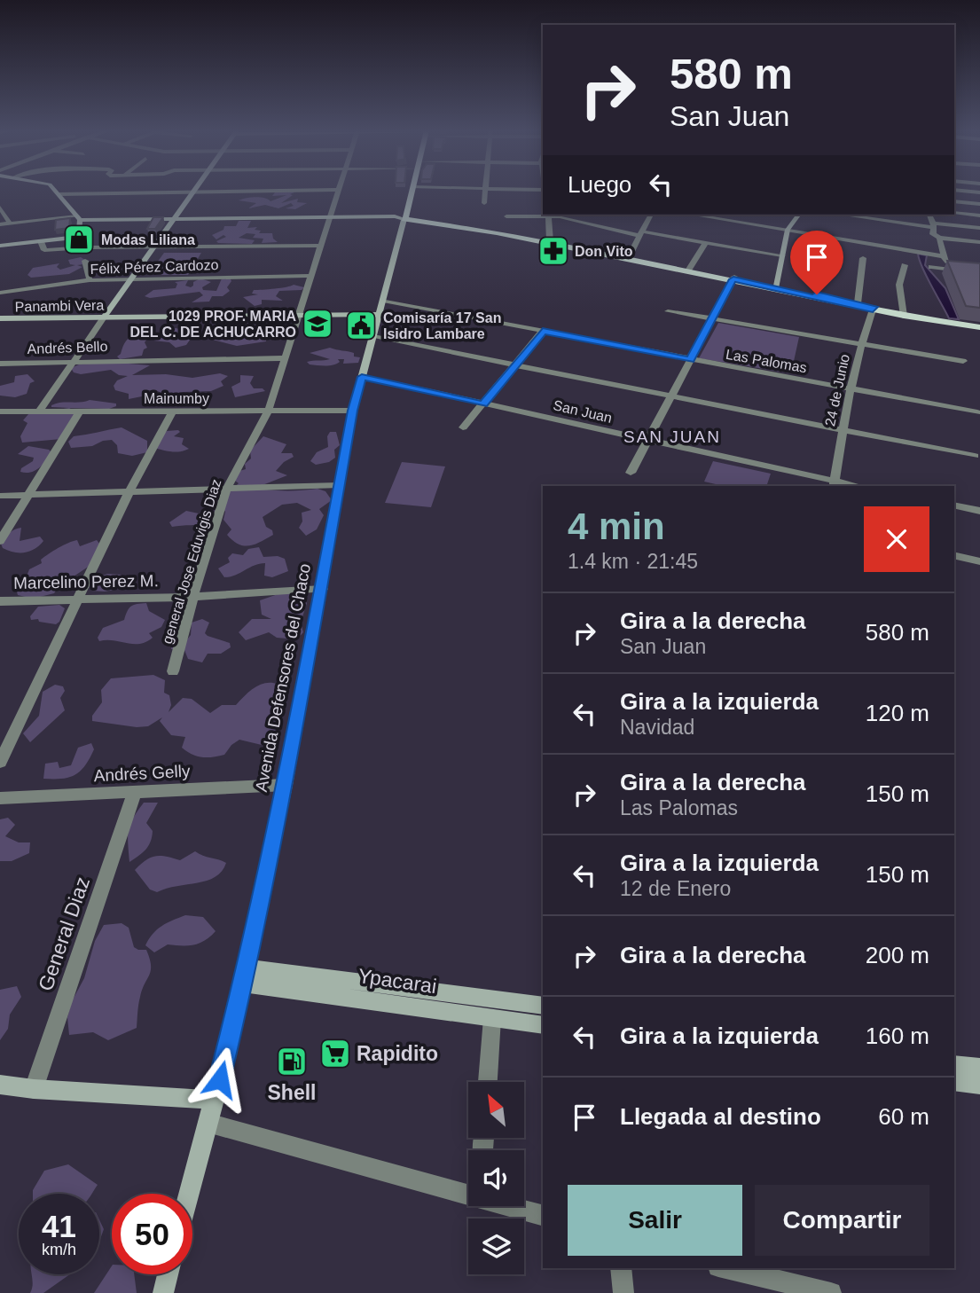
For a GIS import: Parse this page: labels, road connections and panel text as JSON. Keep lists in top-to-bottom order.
{
  "streets": {
    "main road": ["Avenida Defensores del Chaco"],
    "street": [
      "Félix Pérez Cardozo",
      "Panambi Vera",
      "Andrés Bello",
      "Las Palomas",
      "24 de Junio",
      "Mainumby",
      "San Juan",
      "general Jose Eduvigis Diaz",
      "Marcelino Perez M.",
      "Andrés Gelly",
      "General Diaz",
      "Ypacarai"
    ]
  },
  "crossings": [
    ["Félix Pérez Cardozo", "general Jose Eduvigis Diaz"],
    ["Panambi Vera", "general Jose Eduvigis Diaz"],
    ["Panambi Vera", "Avenida Defensores del Chaco"],
    ["Andrés Bello", "general Jose Eduvigis Diaz"],
    ["Las Palomas", "24 de Junio"],
    ["Las Palomas", "Avenida Defensores del Chaco"],
    ["24 de Junio", "San Juan"],
    ["Mainumby", "general Jose Eduvigis Diaz"],
    ["Mainumby", "Avenida Defensores del Chaco"],
    ["San Juan", "Avenida Defensores del Chaco"],
    ["general Jose Eduvigis Diaz", "Marcelino Perez M."],
    ["Marcelino Perez M.", "Avenida Defensores del Chaco"],
    ["Avenida Defensores del Chaco", "Andrés Gelly"],
    ["Avenida Defensores del Chaco", "Ypacarai"],
    ["Andrés Gelly", "General Diaz"]
  ],
  "districts": ["SAN JUAN"],
  "places": {
    "shop": ["Modas Liliana"],
    "pharmacy": ["Don Vito"],
    "school or university": ["1029 PROF. MARIA DEL C. DE ACHUCARRO"],
    "public building": ["Comisaría 17 San Isidro Lambare"],
    "supermarket": ["Rapidito"],
    "fuel station": ["Shell"]
  },
  "north": "top left",
  "page": {
    "turn": ["580 m", "San Juan"],
    "then": "Luego",
    "heading": ["4 min", "1.4 km · 21:45"],
    "list": [
      {
        "name": "Gira a la derecha",
        "note": "San Juan",
        "value": "580 m"
      },
      {
        "name": "Gira a la izquierda",
        "note": "Navidad",
        "value": "120 m"
      },
      {
        "name": "Gira a la derecha",
        "note": "Las Palomas",
        "value": "150 m"
      },
      {
        "name": "Gira a la izquierda",
        "note": "12 de Enero",
        "value": "150 m"
      },
      {
        "name": "Gira a la derecha",
        "value": "200 m"
      },
      {
        "name": "Gira a la izquierda",
        "value": "160 m"
      },
      {
        "name": "Llegada al destino",
        "value": "60 m"
      }
    ],
    "buttons": ["Salir", "Compartir"],
    "speed": "41 km/h",
    "limit": "50"
  }
}
